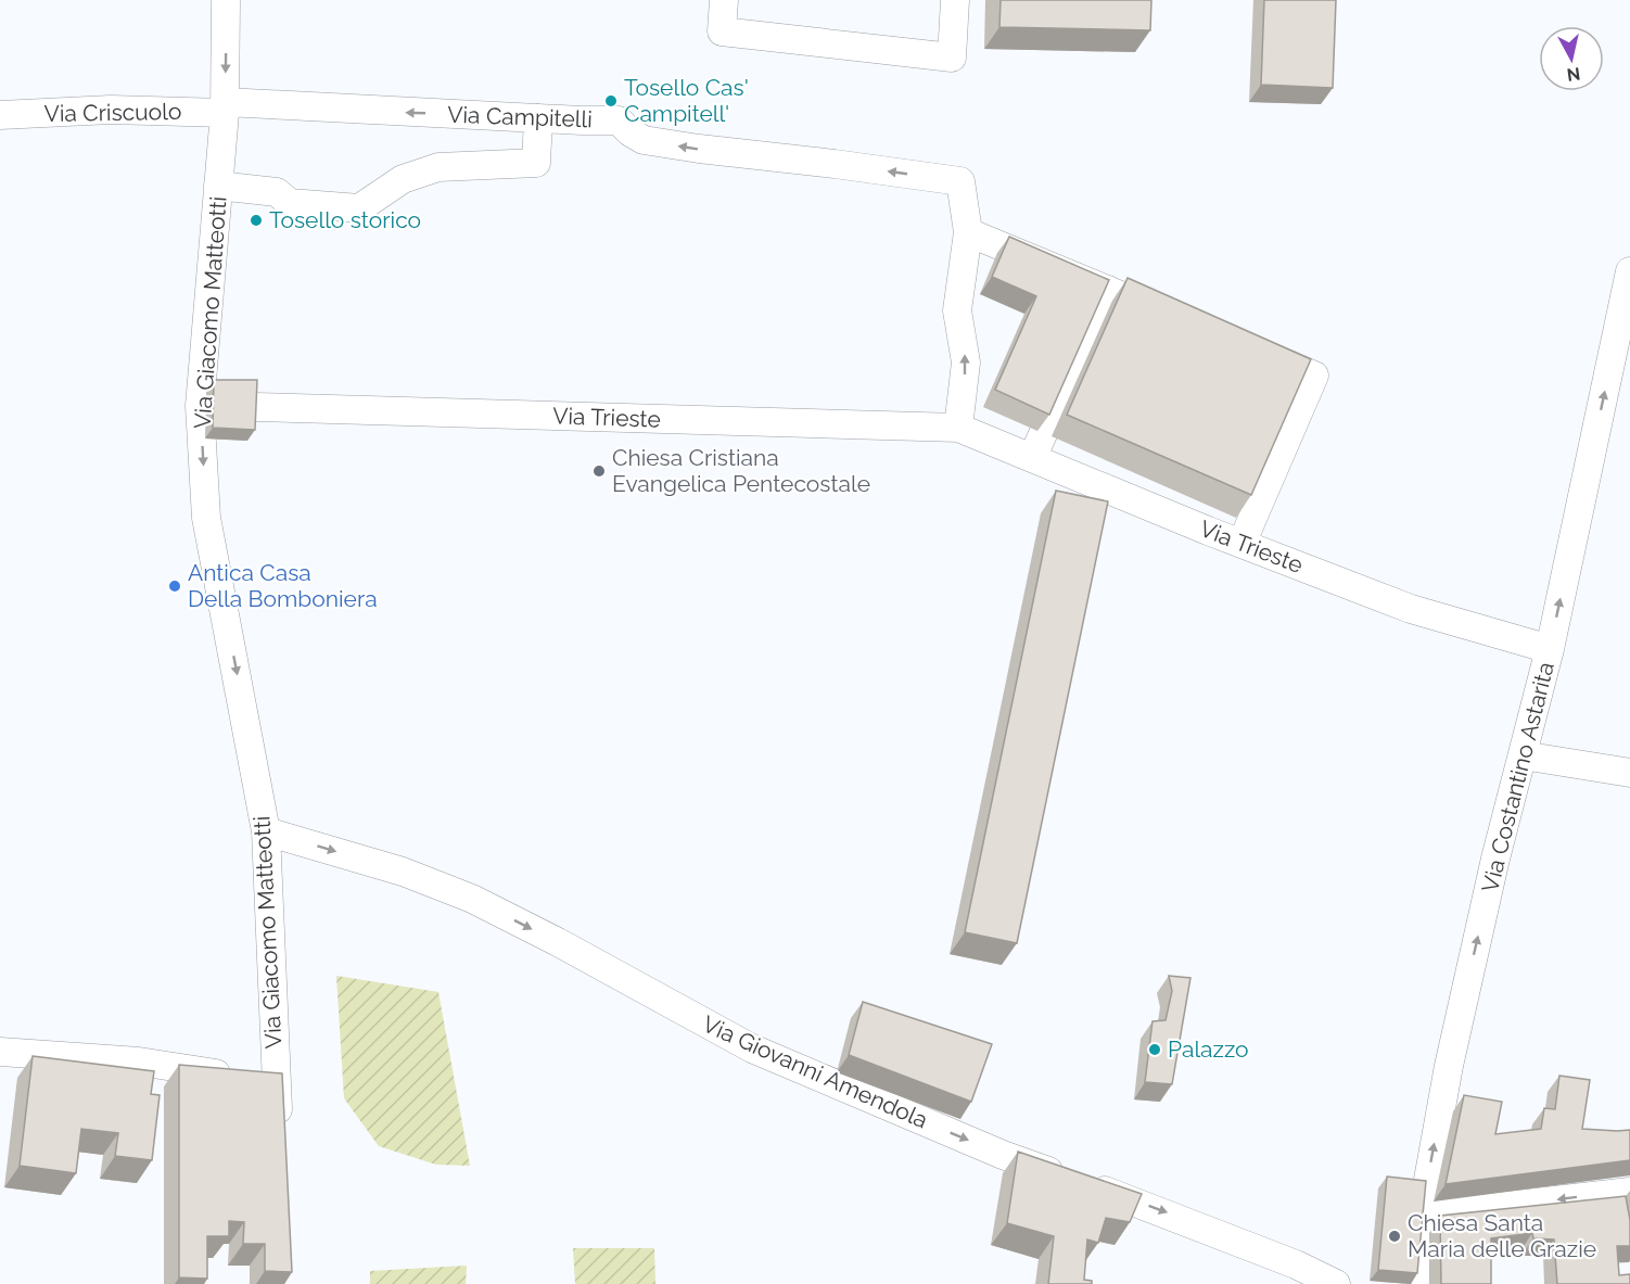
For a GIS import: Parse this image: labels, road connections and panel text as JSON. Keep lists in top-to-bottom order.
{
  "streets": {
    "street": [
      "Via Criscuolo",
      "Via Campitelli",
      "Via Giacomo Matteotti",
      "Via Trieste",
      "Via Costantino Astarita",
      "Via Giovanni Amendola"
    ]
  },
  "crossings": [
    ["Via Criscuolo", "Via Campitelli"],
    ["Via Criscuolo", "Via Giacomo Matteotti"],
    ["Via Campitelli", "Via Giacomo Matteotti"],
    ["Via Giacomo Matteotti", "Via Giovanni Amendola"],
    ["Via Trieste", "Via Costantino Astarita"]
  ],
  "one_way": [
    "Via Campitelli",
    "Via Giacomo Matteotti",
    "Via Costantino Astarita",
    "Via Giovanni Amendola"
  ],
  "places": [
    "Tosello Cas' Campitell'",
    "Tosello storico",
    "Chiesa Cristiana Evangelica Pentecostale",
    "Antica Casa Della Bomboniera",
    "Palazzo",
    "Chiesa Santa Maria delle Grazie"
  ],
  "north": "bottom"
}
